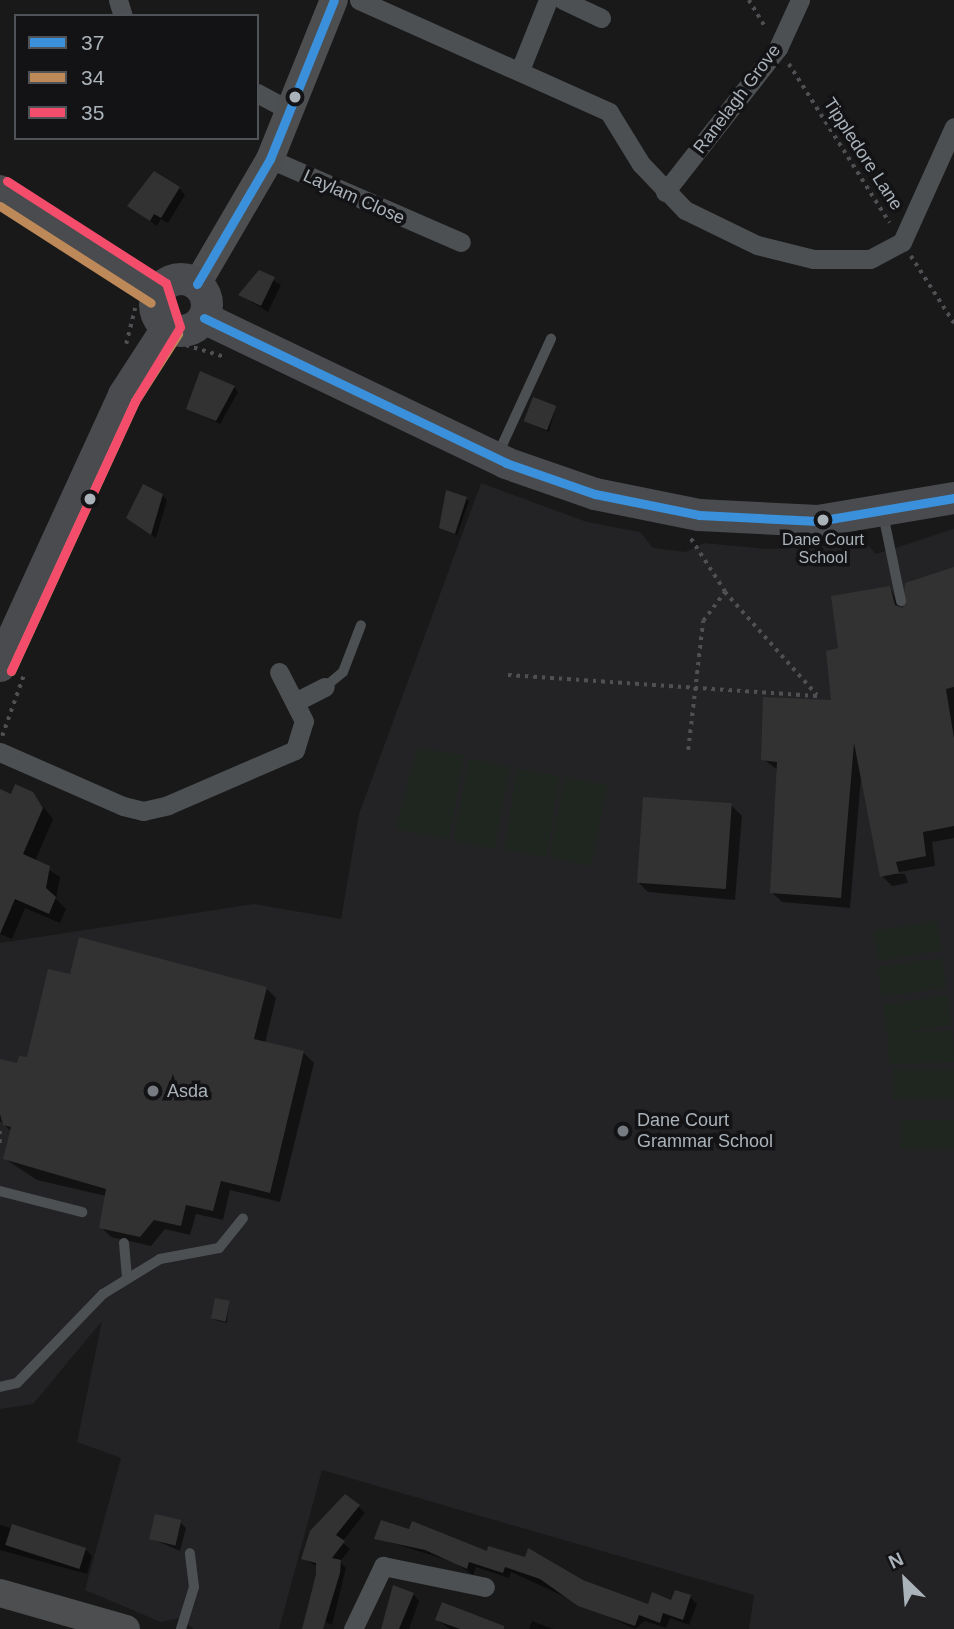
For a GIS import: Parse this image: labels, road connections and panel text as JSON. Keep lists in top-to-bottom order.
{
  "streets": {
    "street": ["Ranelagh Grove", "Laylam Close"],
    "path": ["Tippledore Lane"]
  },
  "crossings": [
    ["Ranelagh Grove", "Tippledore Lane"]
  ],
  "places": ["Dane Court School", "Asda", "Dane Court Grammar School"],
  "lines": ["transit line 37", "transit line 35", "transit line 34"],
  "legend": ["37", "34", "35"],
  "north": "top left"
}
